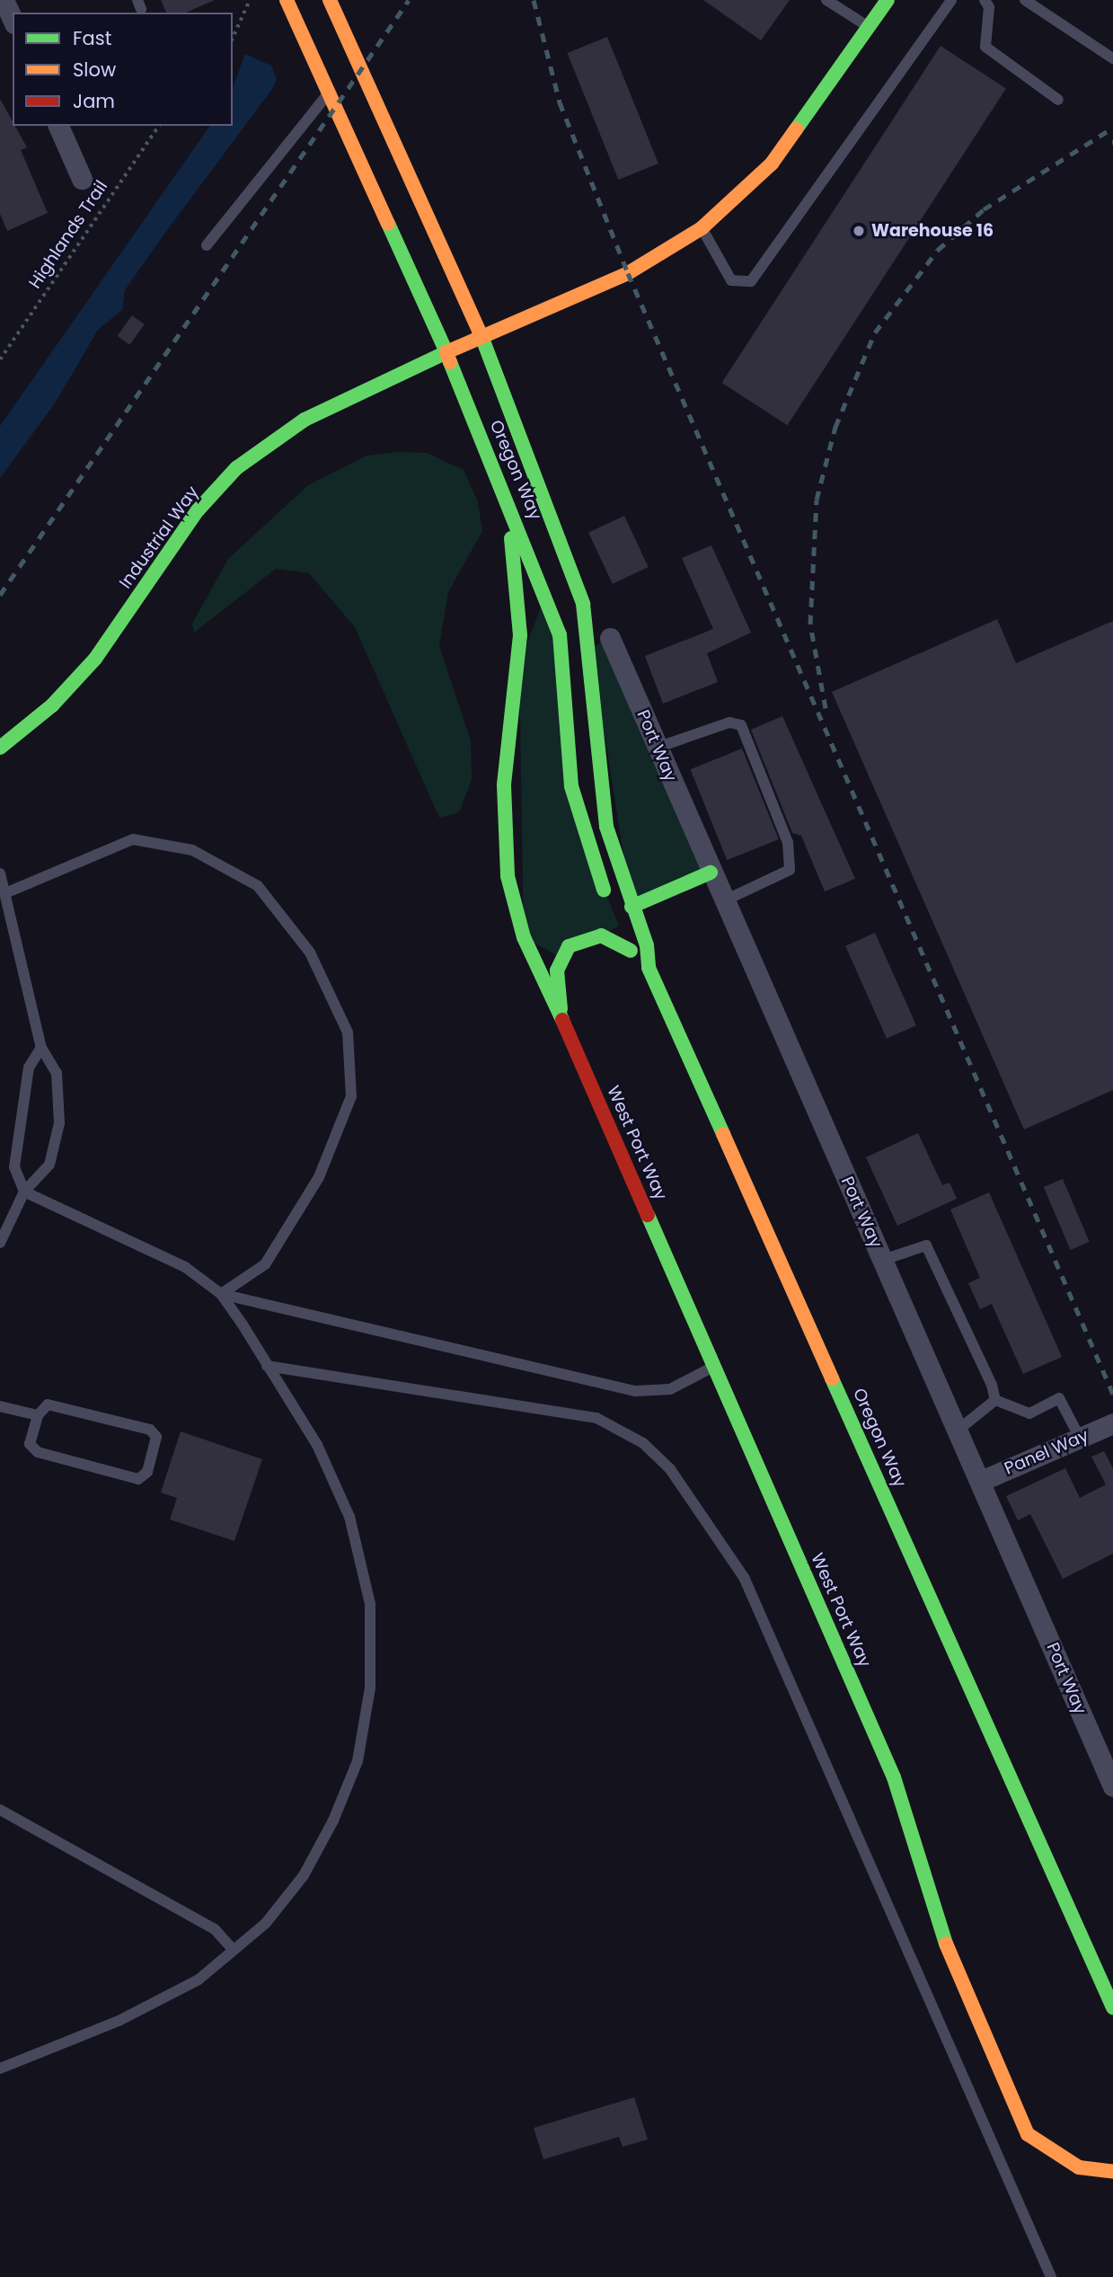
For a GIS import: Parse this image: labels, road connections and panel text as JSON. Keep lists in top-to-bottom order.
{
  "streets": {
    "main road": ["Oregon Way", "Industrial Way", "West Port Way"],
    "street": ["Port Way", "Panel Way"],
    "path": ["Highlands Trail"]
  },
  "crossings": [
    ["Oregon Way", "Industrial Way"],
    ["Oregon Way", "West Port Way"],
    ["Port Way", "Panel Way"]
  ],
  "places": ["Warehouse 16"],
  "legend": ["Fast", "Slow", "Jam"]
}
